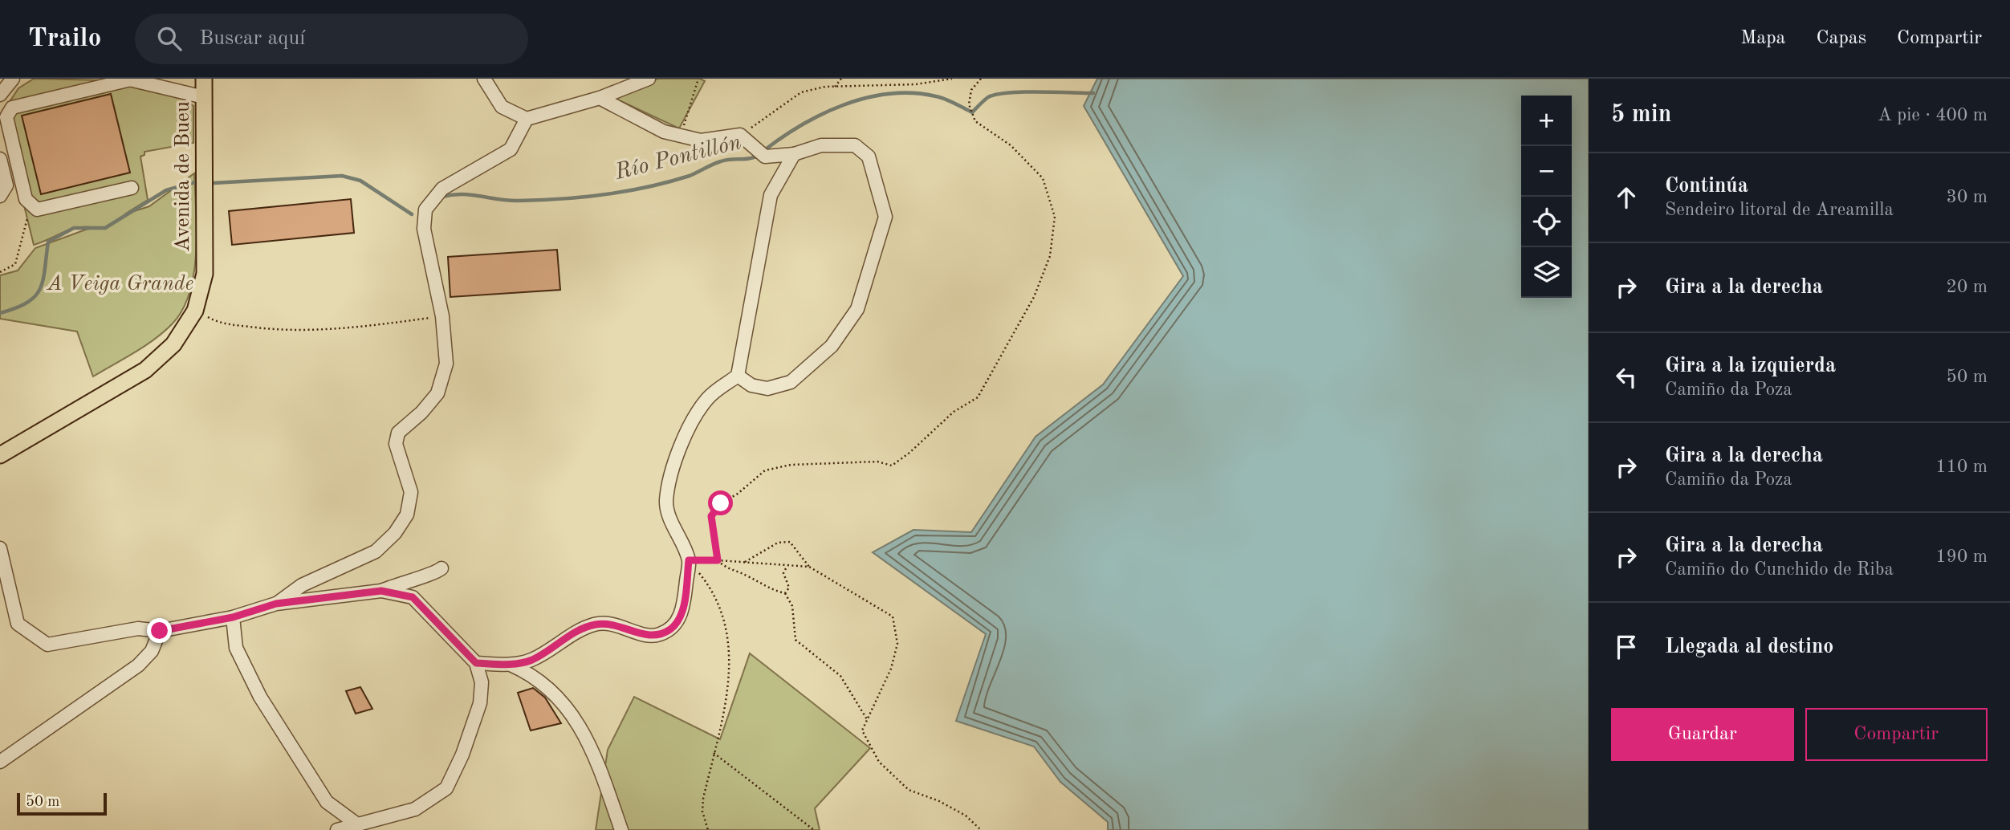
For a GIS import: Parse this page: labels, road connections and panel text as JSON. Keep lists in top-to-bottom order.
{
  "streets": {
    "main road": ["Avenida de Bueu"]
  },
  "water": ["Río Pontillón"],
  "parks": ["A Veiga Grande"],
  "scale_bar": "50 m",
  "page": {
    "header": "Trailo",
    "search": "Buscar aquí",
    "nav": ["Mapa", "Capas", "Compartir"],
    "heading": ["5 min", "A pie · 400 m"],
    "map_buttons": ["+", "−"],
    "list": [
      ["Continúa", "Sendeiro litoral de Areamilla", "30 m"],
      ["Gira a la derecha", "20 m"],
      ["Gira a la izquierda", "Camiño da Poza", "50 m"],
      ["Gira a la derecha", "Camiño da Poza", "110 m"],
      ["Gira a la derecha", "Camiño do Cunchido de Riba", "190 m"],
      "Llegada al destino"
    ],
    "buttons": ["Guardar", "Compartir"],
    "scale": "50 m"
  }
}
